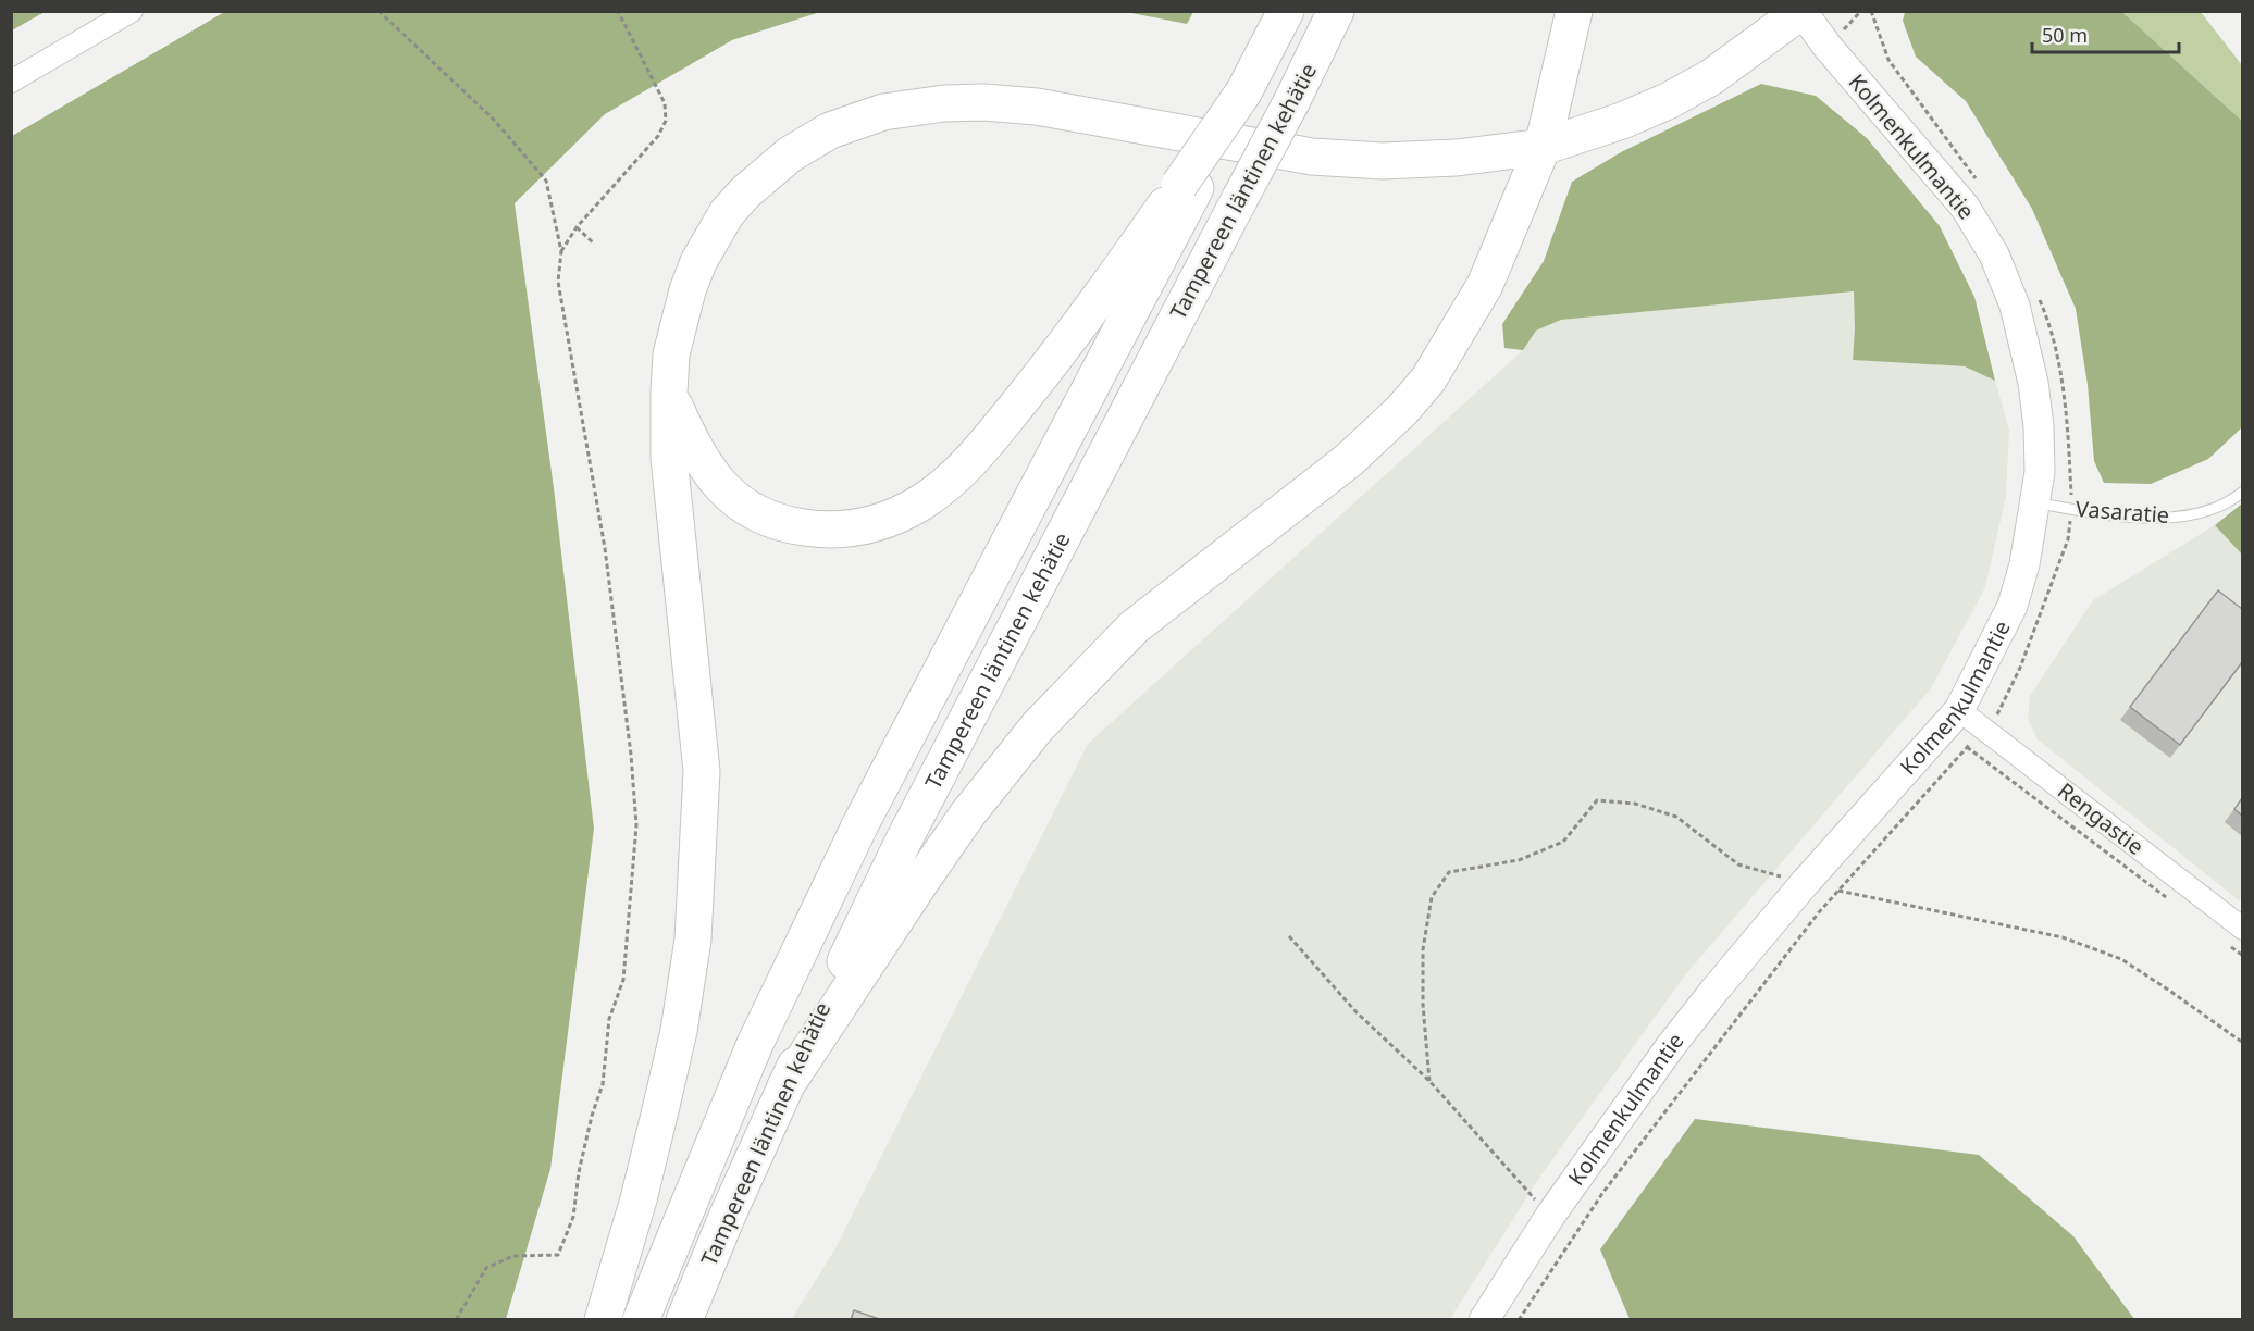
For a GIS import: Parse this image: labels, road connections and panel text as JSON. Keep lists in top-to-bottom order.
{
  "streets": {
    "highway": ["Tampereen läntinen kehätie"],
    "street": ["Kolmenkulmantie", "Rengastie"],
    "lane": ["Vasaratie"]
  },
  "crossings": [
    ["Kolmenkulmantie", "Vasaratie"],
    ["Kolmenkulmantie", "Rengastie"]
  ],
  "scale_bar": "50 m"
}
